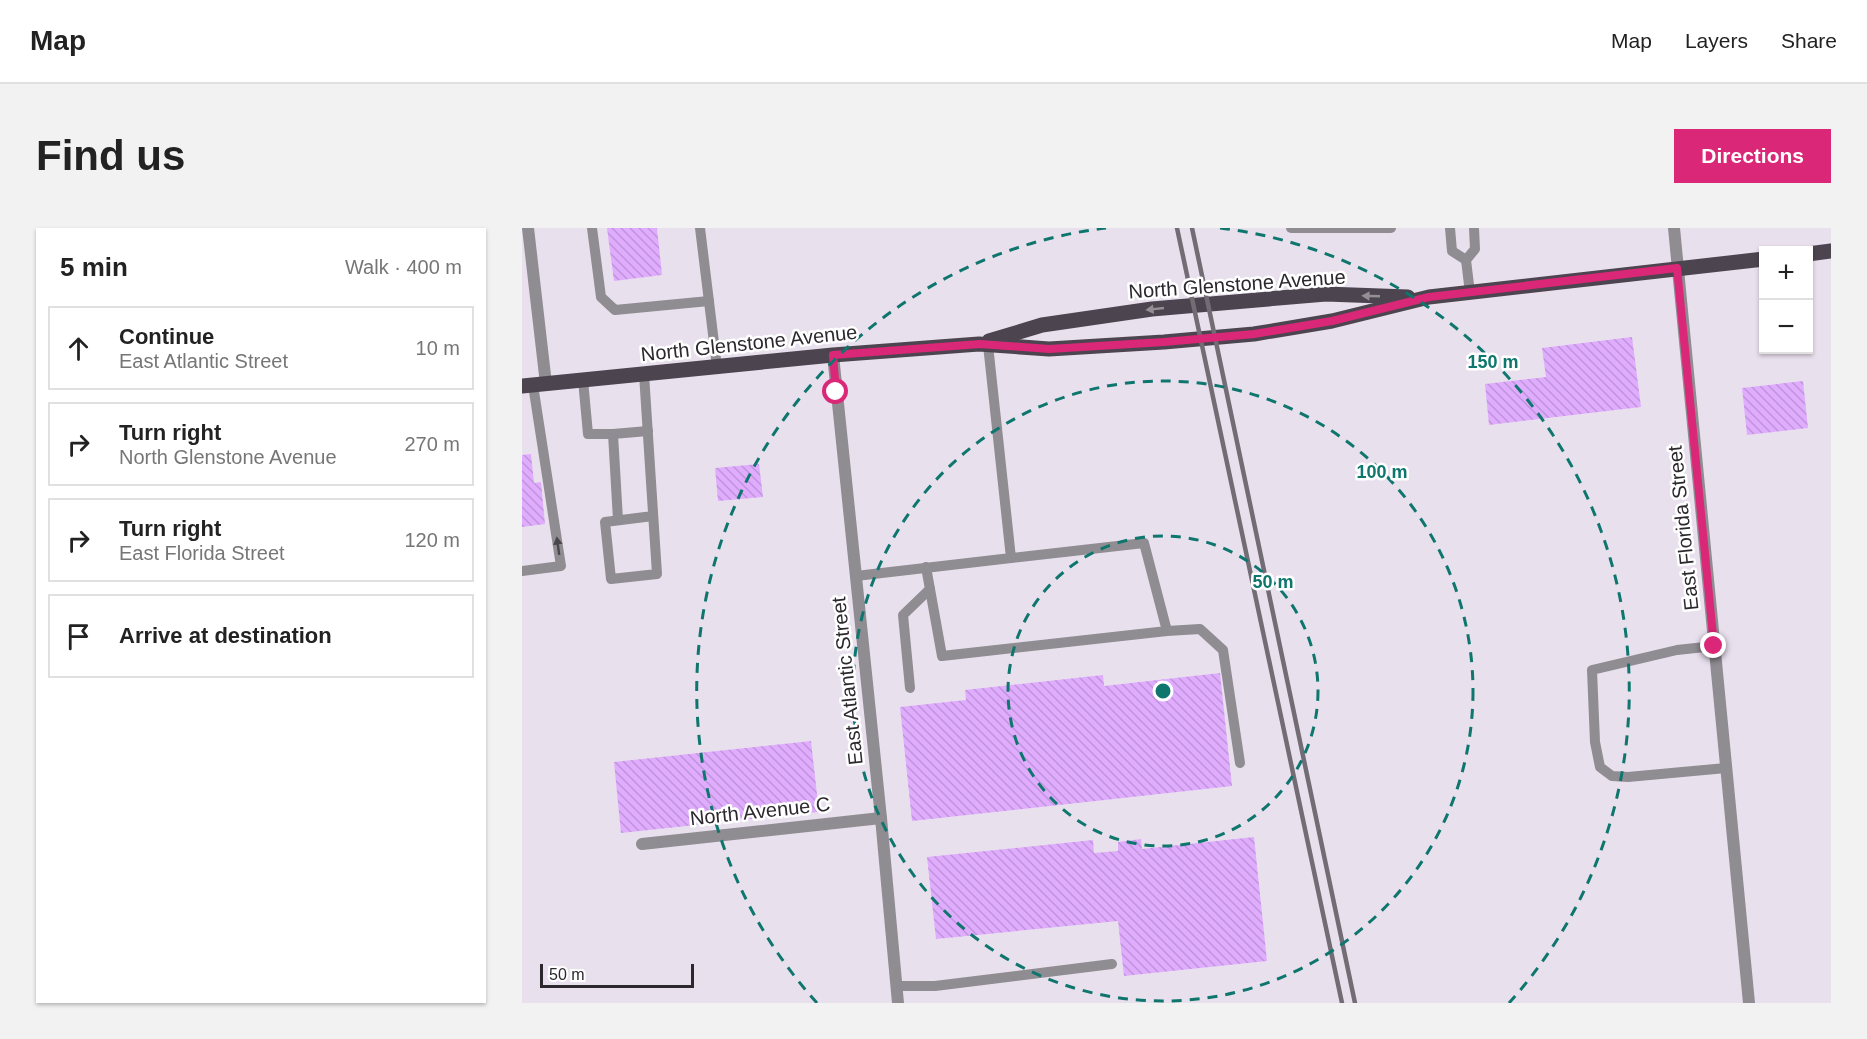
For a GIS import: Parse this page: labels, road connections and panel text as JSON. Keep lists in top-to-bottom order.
{
  "streets": {
    "main road": ["North Glenstone Avenue"],
    "street": ["East Florida Street", "East Atlantic Street", "North Avenue C"]
  },
  "crossings": [
    ["North Glenstone Avenue", "East Florida Street"],
    ["North Glenstone Avenue", "East Atlantic Street"],
    ["East Atlantic Street", "North Avenue C"]
  ],
  "scale_bar": "50 m",
  "page": {
    "header": "Map",
    "nav": ["Map", "Layers", "Share"],
    "buttons": "Directions",
    "title": "Find us",
    "heading": ["5 min", "Walk · 400 m"],
    "map_buttons": ["+", "−"],
    "list": [
      ["Continue", "East Atlantic Street", "10 m"],
      ["Turn right", "North Glenstone Avenue", "270 m"],
      ["Turn right", "East Florida Street", "120 m"],
      "Arrive at destination"
    ],
    "scale": "50 m"
  },
  "rings": ["150 m", "100 m", "50 m"]
}
